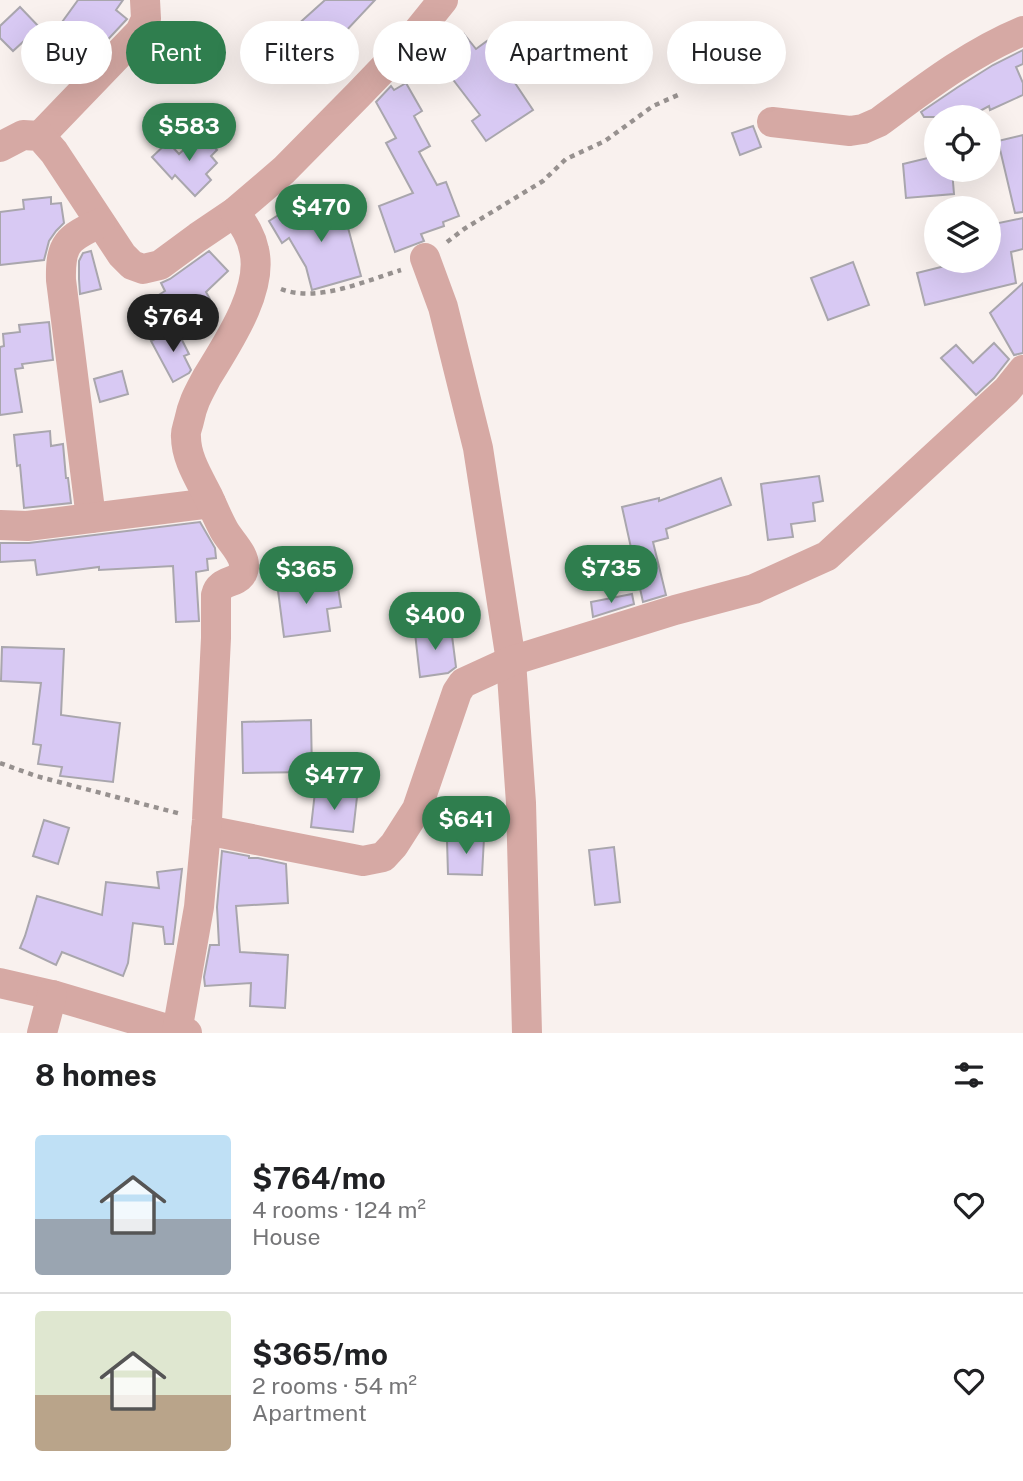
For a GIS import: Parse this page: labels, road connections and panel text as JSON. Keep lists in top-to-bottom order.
{
  "page": {
    "chip": [
      "Buy",
      "Rent",
      "Filters",
      "New",
      "Apartment",
      "House"
    ],
    "price": [
      "$583",
      "$470",
      "$764",
      "$735",
      "$365",
      "$400",
      "$477",
      "$641"
    ],
    "heading": "8 homes",
    "list": [
      {
        "name": "$764/mo",
        "note": "4 rooms · 124 m² · House"
      },
      {
        "name": "$365/mo",
        "note": "2 rooms · 54 m² · Apartment"
      }
    ]
  }
}
